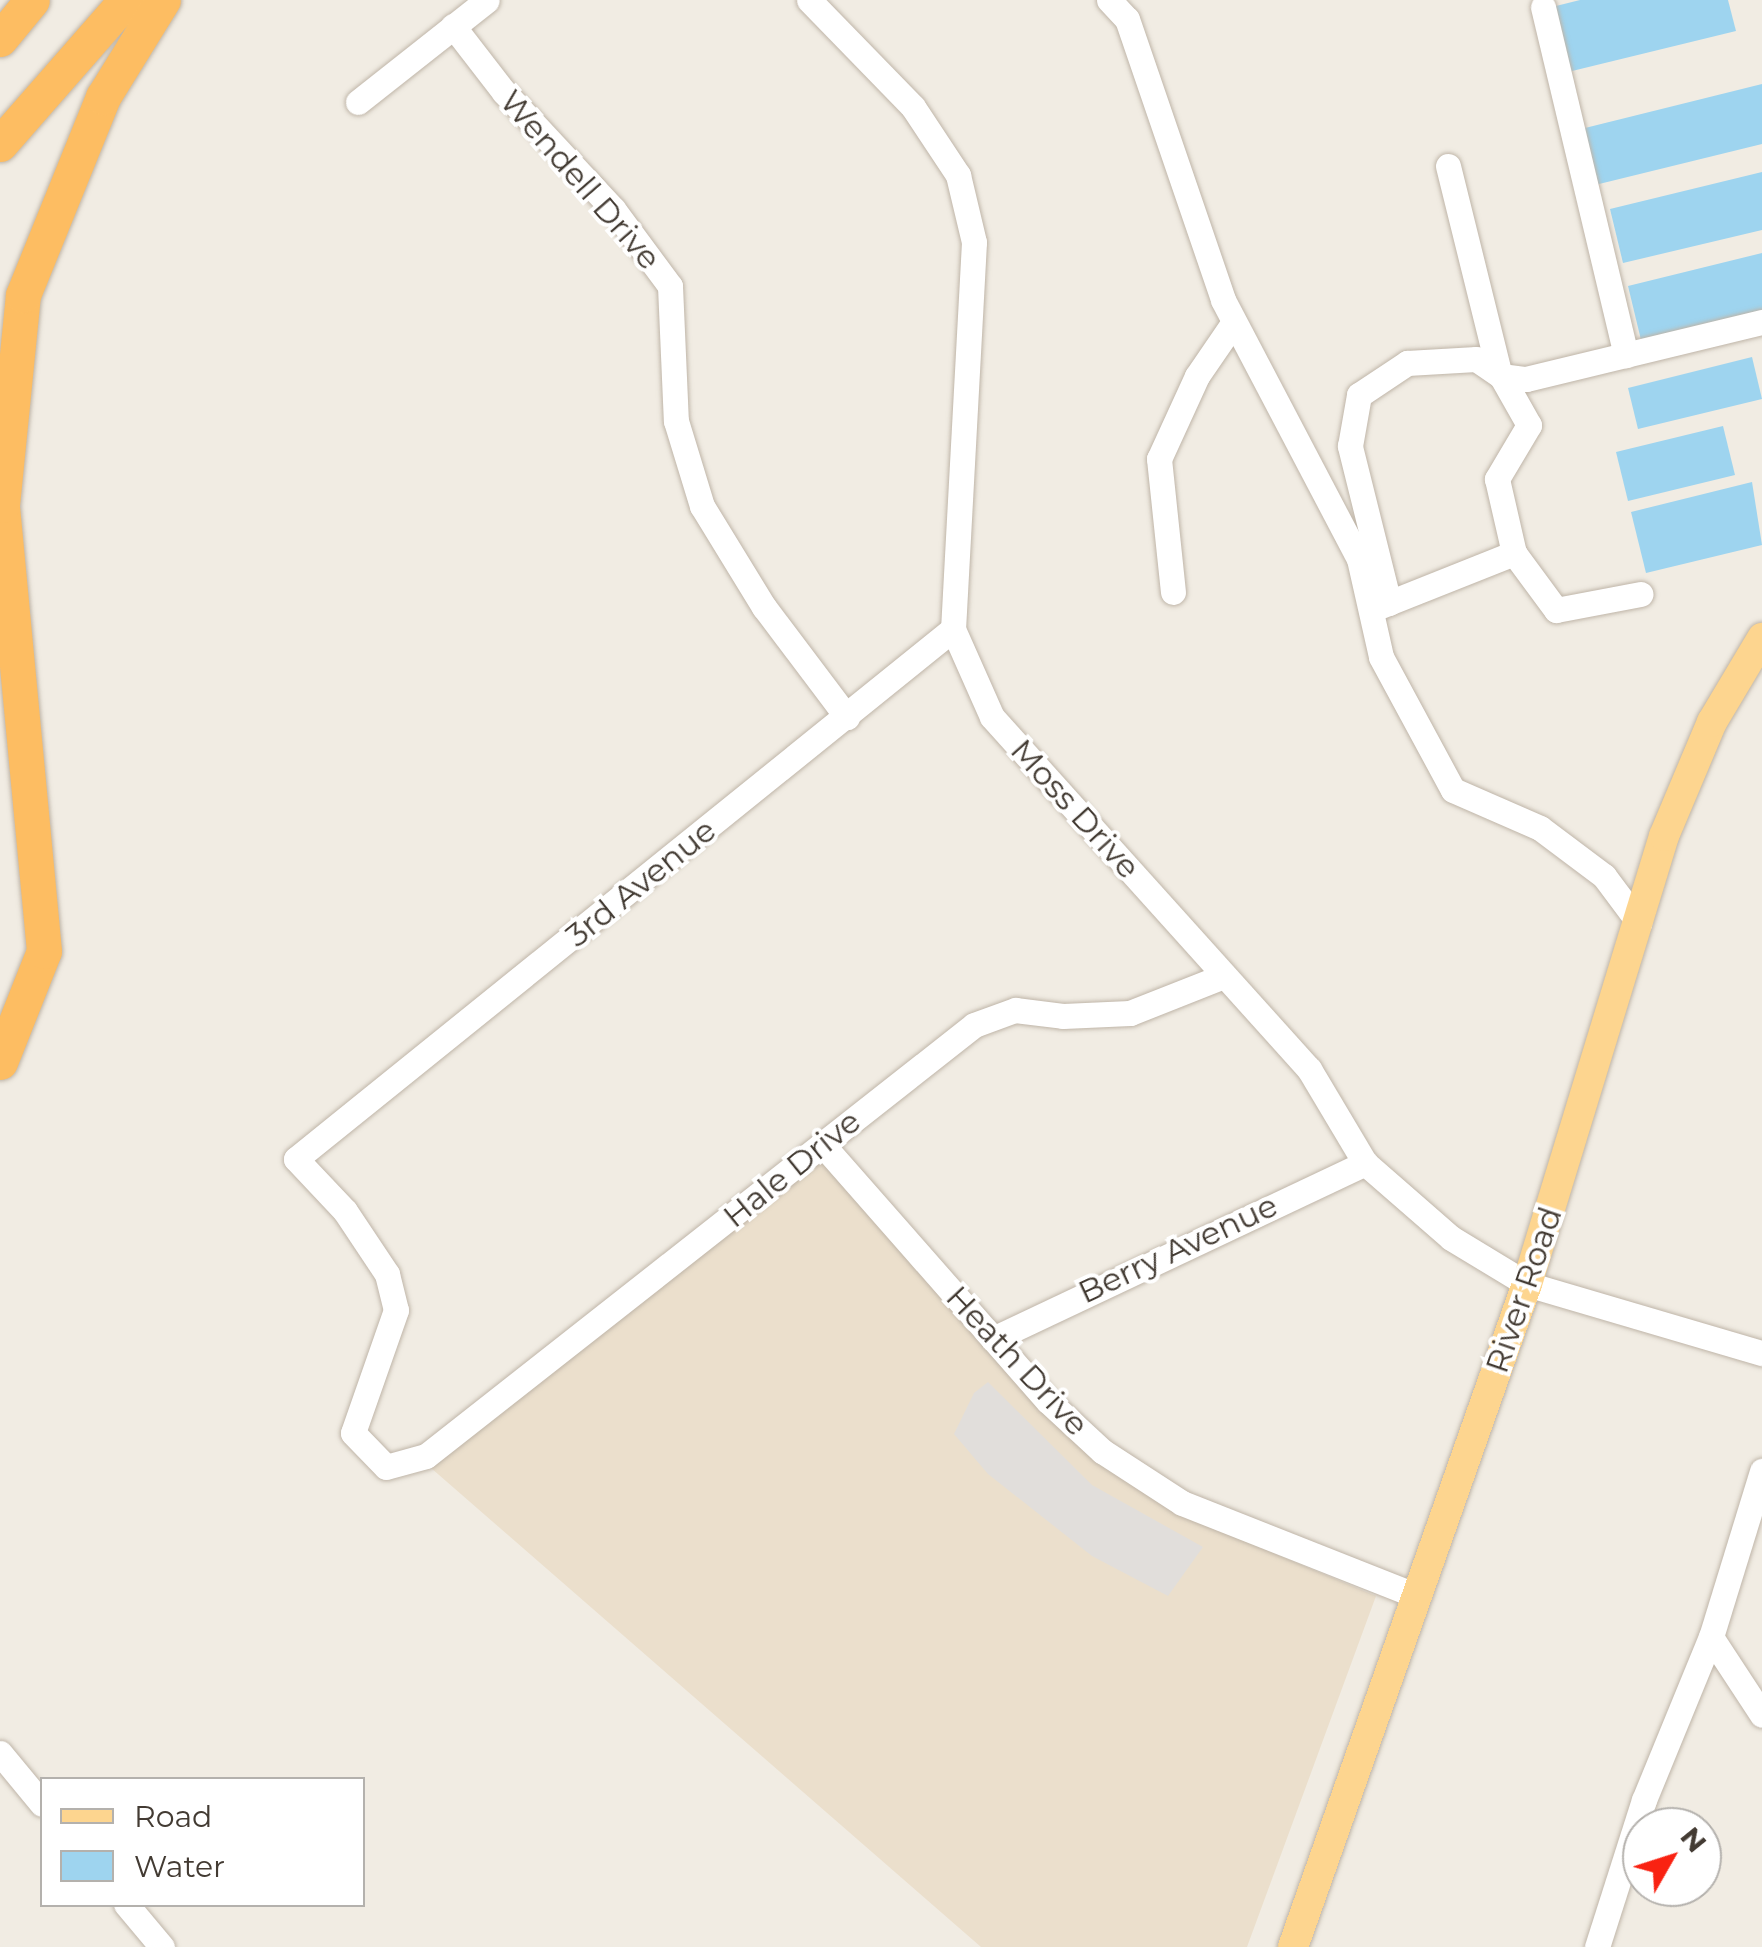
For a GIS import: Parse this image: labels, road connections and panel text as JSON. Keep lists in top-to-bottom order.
{
  "streets": {
    "main road": ["River Road"],
    "street": [
      "Wendell Drive",
      "Moss Drive",
      "3rd Avenue",
      "Hale Drive",
      "Berry Avenue",
      "Heath Drive"
    ]
  },
  "crossings": [
    ["Wendell Drive", "3rd Avenue"],
    ["Moss Drive", "3rd Avenue"],
    ["Moss Drive", "Hale Drive"],
    ["Moss Drive", "Berry Avenue"],
    ["Moss Drive", "River Road"],
    ["3rd Avenue", "Hale Drive"],
    ["Hale Drive", "Heath Drive"],
    ["Berry Avenue", "Heath Drive"],
    ["River Road", "Heath Drive"]
  ],
  "legend": ["Road", "Water"],
  "north": "top right"
}
